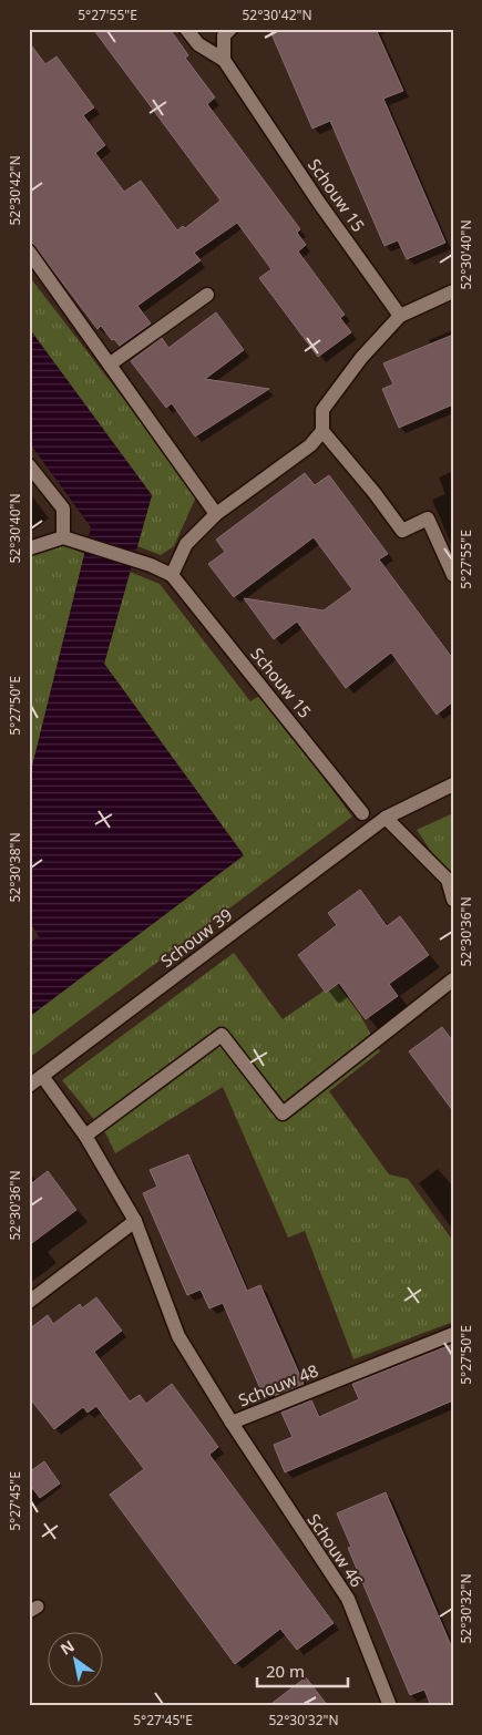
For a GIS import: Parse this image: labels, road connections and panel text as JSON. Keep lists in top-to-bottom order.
{
  "streets": {
    "street": [
      "Schouw 15",
      "Schouw 39",
      "Schouw 48",
      "Schouw 46"
    ]
  },
  "crossings": [
    ["Schouw 39", "Schouw 48"],
    ["Schouw 48", "Schouw 46"]
  ],
  "scale_bar": "20 m",
  "north": "top left",
  "coordinates": [
    "5°27'55\"E",
    "52°30'42\"N",
    "52°30'40\"N",
    "5°27'50\"E",
    "52°30'38\"N",
    "52°30'36\"N",
    "5°27'45\"E",
    "52°30'32\"N"
  ]
}
